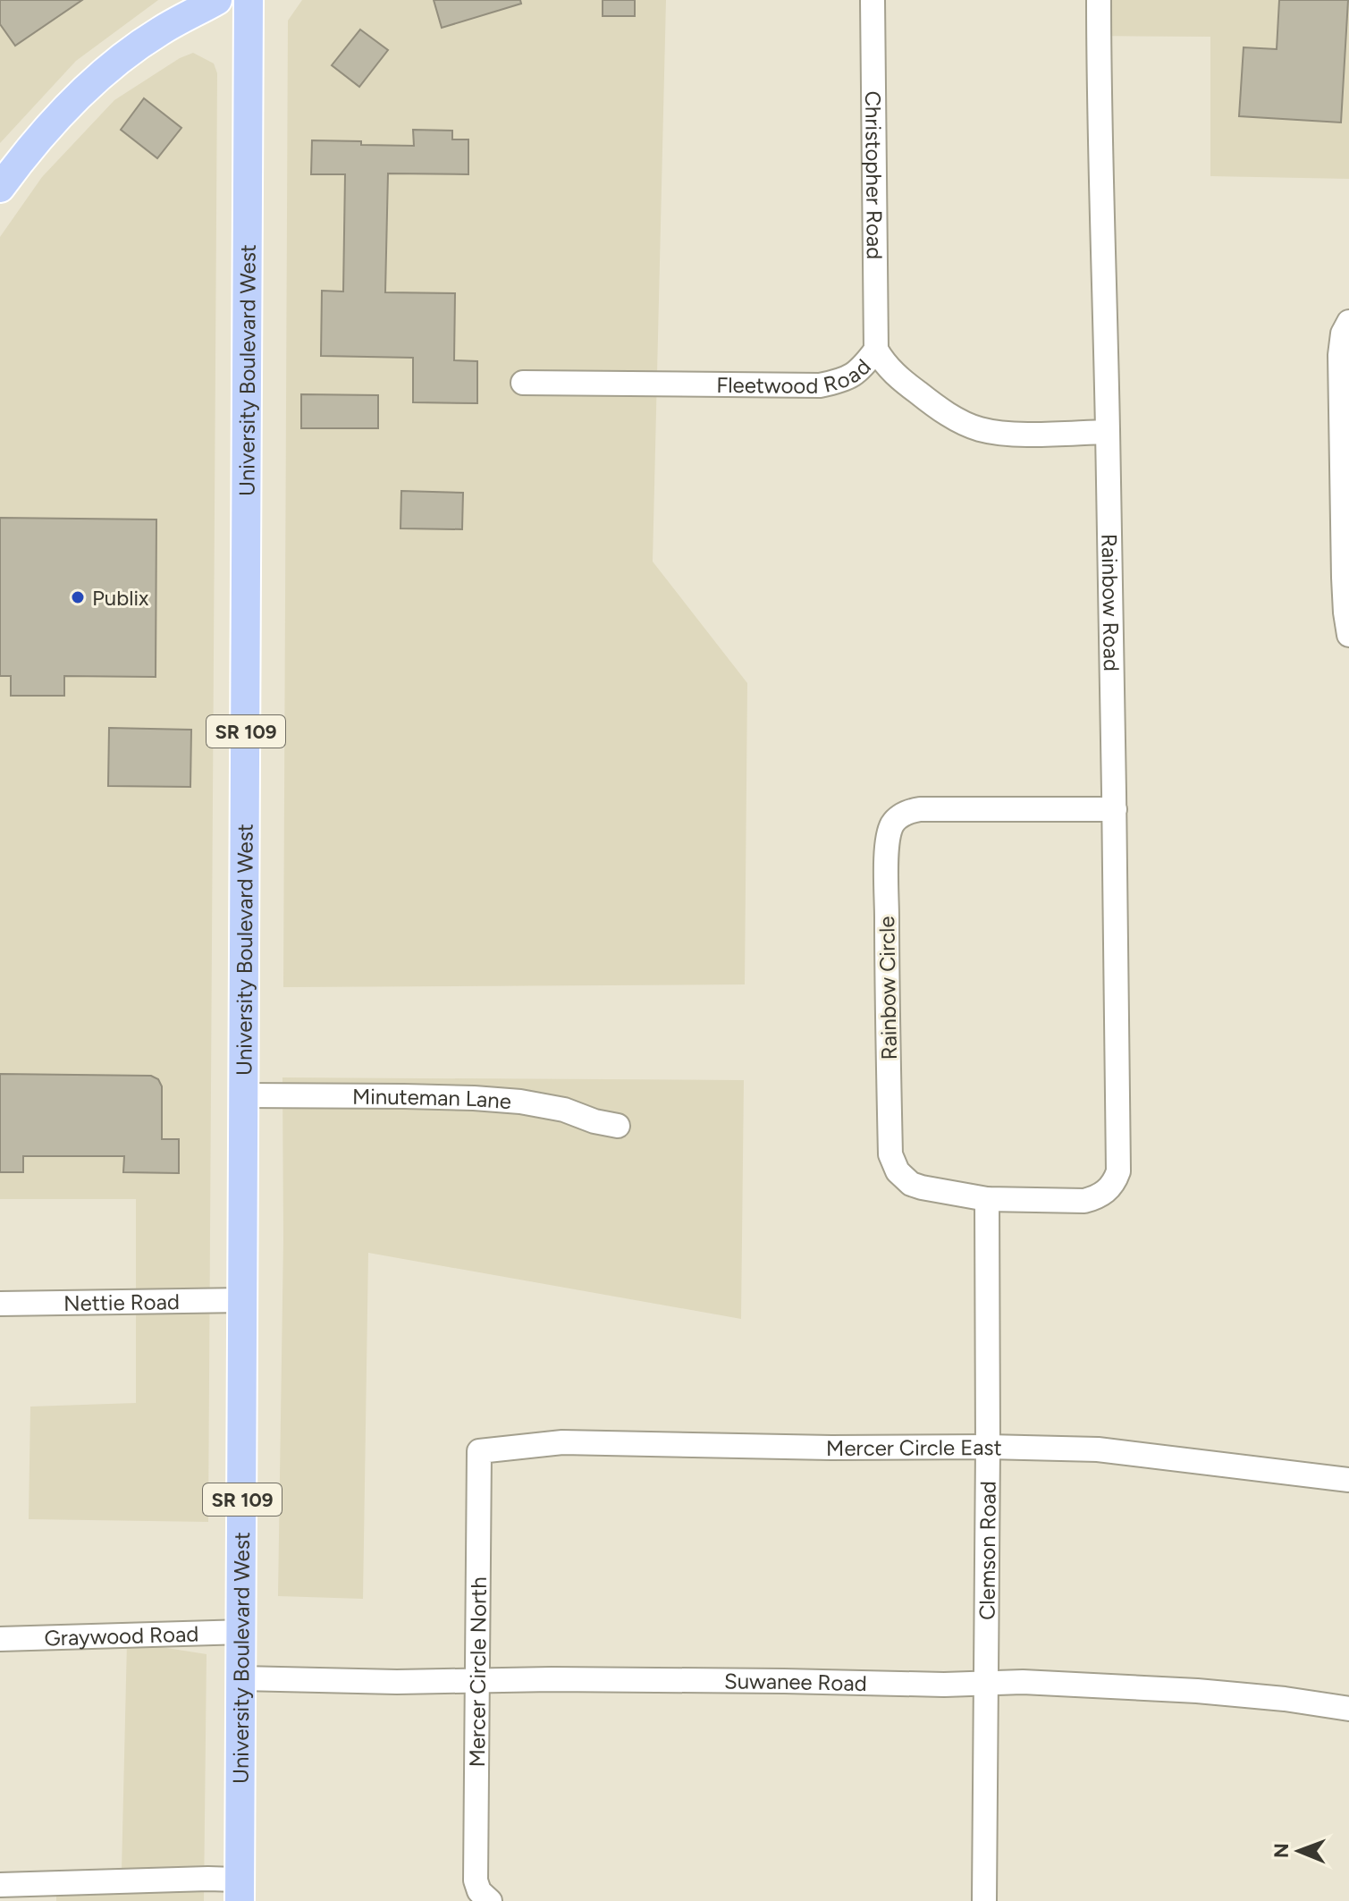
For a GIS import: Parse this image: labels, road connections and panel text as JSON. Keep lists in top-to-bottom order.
{
  "streets": {
    "main road": ["University Boulevard West", "SR 109"],
    "street": [
      "Christopher Road",
      "Fleetwood Road",
      "Rainbow Road",
      "Rainbow Circle",
      "Minuteman Lane",
      "Nettie Road",
      "Mercer Circle East",
      "Clemson Road",
      "Graywood Road",
      "Mercer Circle North",
      "Suwanee Road"
    ]
  },
  "crossings": [
    ["Christopher Road", "Fleetwood Road"],
    ["Fleetwood Road", "Rainbow Road"],
    ["University Boulevard West", "Minuteman Lane"],
    ["University Boulevard West", "Nettie Road"],
    ["University Boulevard West", "Graywood Road"],
    ["University Boulevard West", "Suwanee Road"],
    ["Rainbow Road", "Rainbow Circle"],
    ["Rainbow Circle", "Clemson Road"],
    ["Mercer Circle East", "Clemson Road"],
    ["Mercer Circle East", "Mercer Circle North"],
    ["Clemson Road", "Suwanee Road"],
    ["Mercer Circle North", "Suwanee Road"]
  ],
  "places": ["Publix"],
  "north": "left"
}
